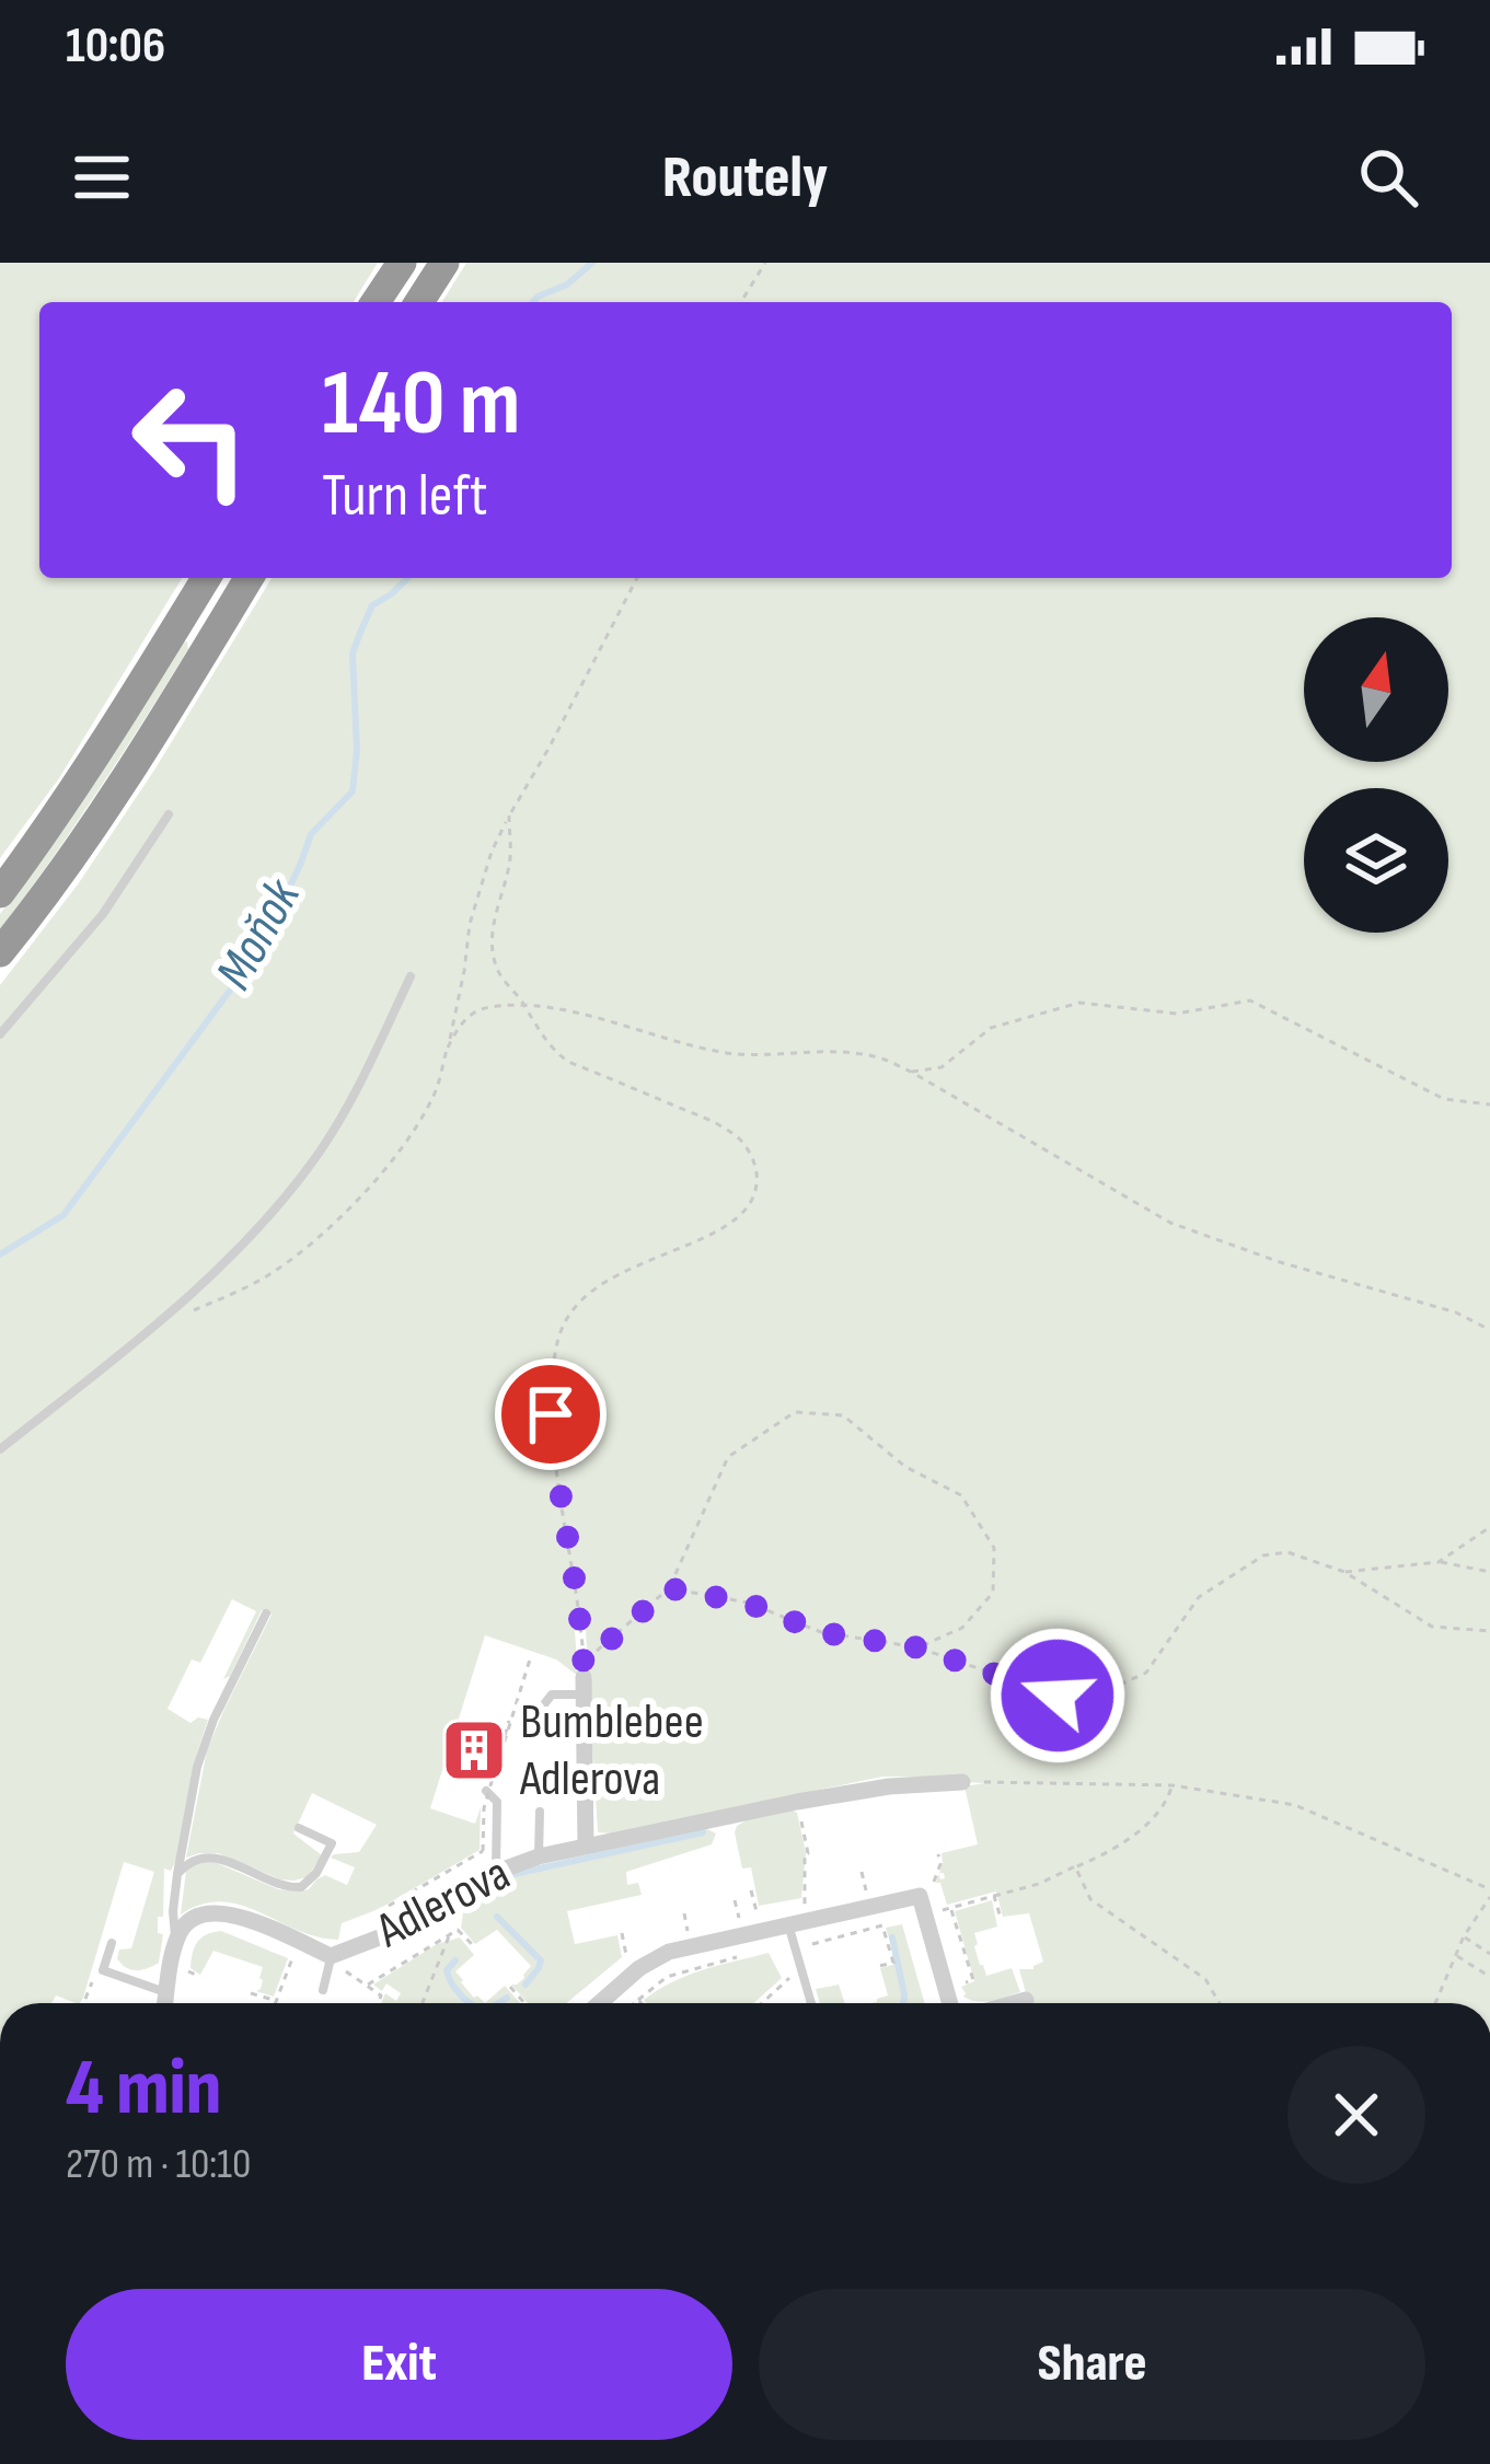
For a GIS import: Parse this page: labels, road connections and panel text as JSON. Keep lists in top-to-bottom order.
{
  "streets": {
    "street": ["Adlerova"]
  },
  "water": ["Moňok"],
  "places": {
    "building": ["Bumblebee Adlerova"]
  },
  "north": "top",
  "page": {
    "status": "10:06",
    "header": "Routely",
    "turn": ["140 m", "Turn left"],
    "heading": ["4 min", "270 m · 10:10"],
    "buttons": ["Exit", "Share"]
  }
}
